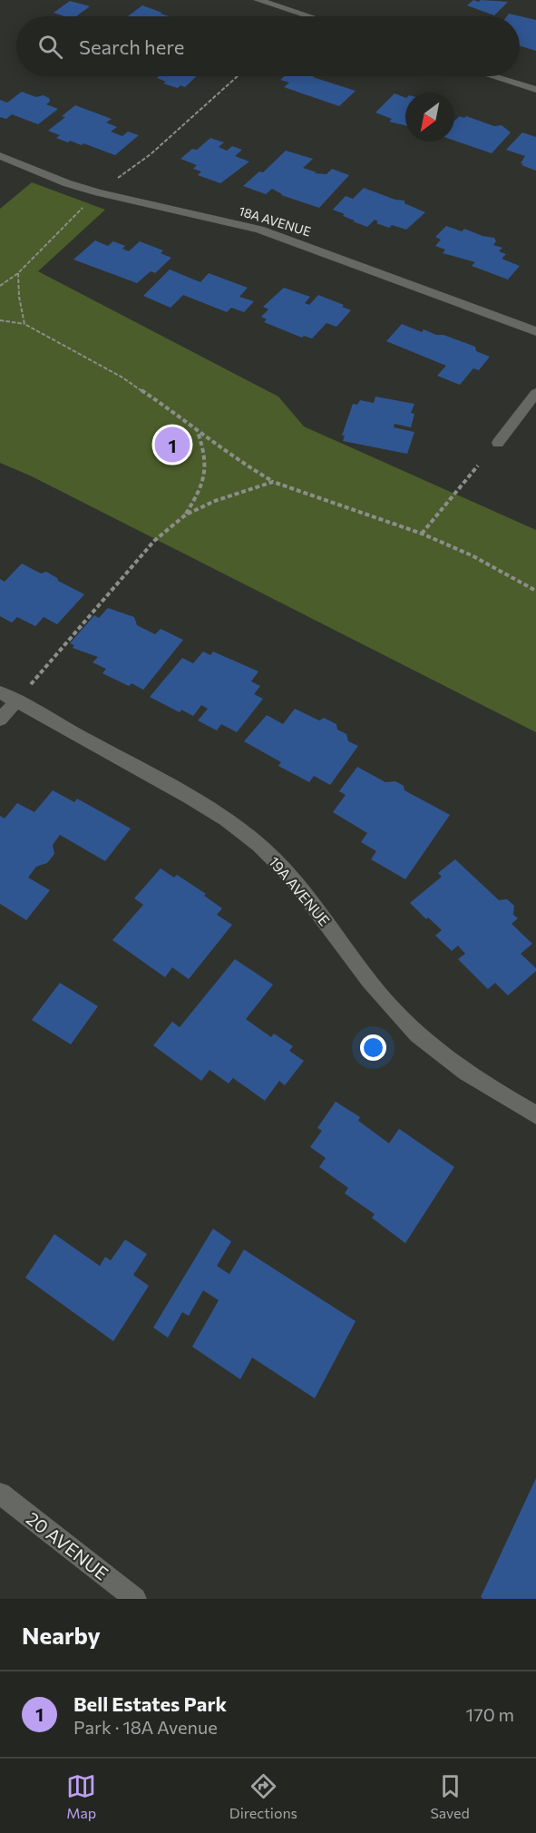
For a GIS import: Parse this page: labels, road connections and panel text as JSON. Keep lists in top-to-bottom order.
{
  "streets": {
    "street": ["18A AVENUE", "19A AVENUE", "20 AVENUE"]
  },
  "north": "bottom left",
  "page": {
    "search": "Search here",
    "pins": "1",
    "heading": "Nearby",
    "list": [
      {
        "mark": "1",
        "name": "Bell Estates Park",
        "note": "Park · 18A Avenue",
        "value": "170 m"
      }
    ],
    "nav": ["Map", "Directions", "Saved"]
  }
}
